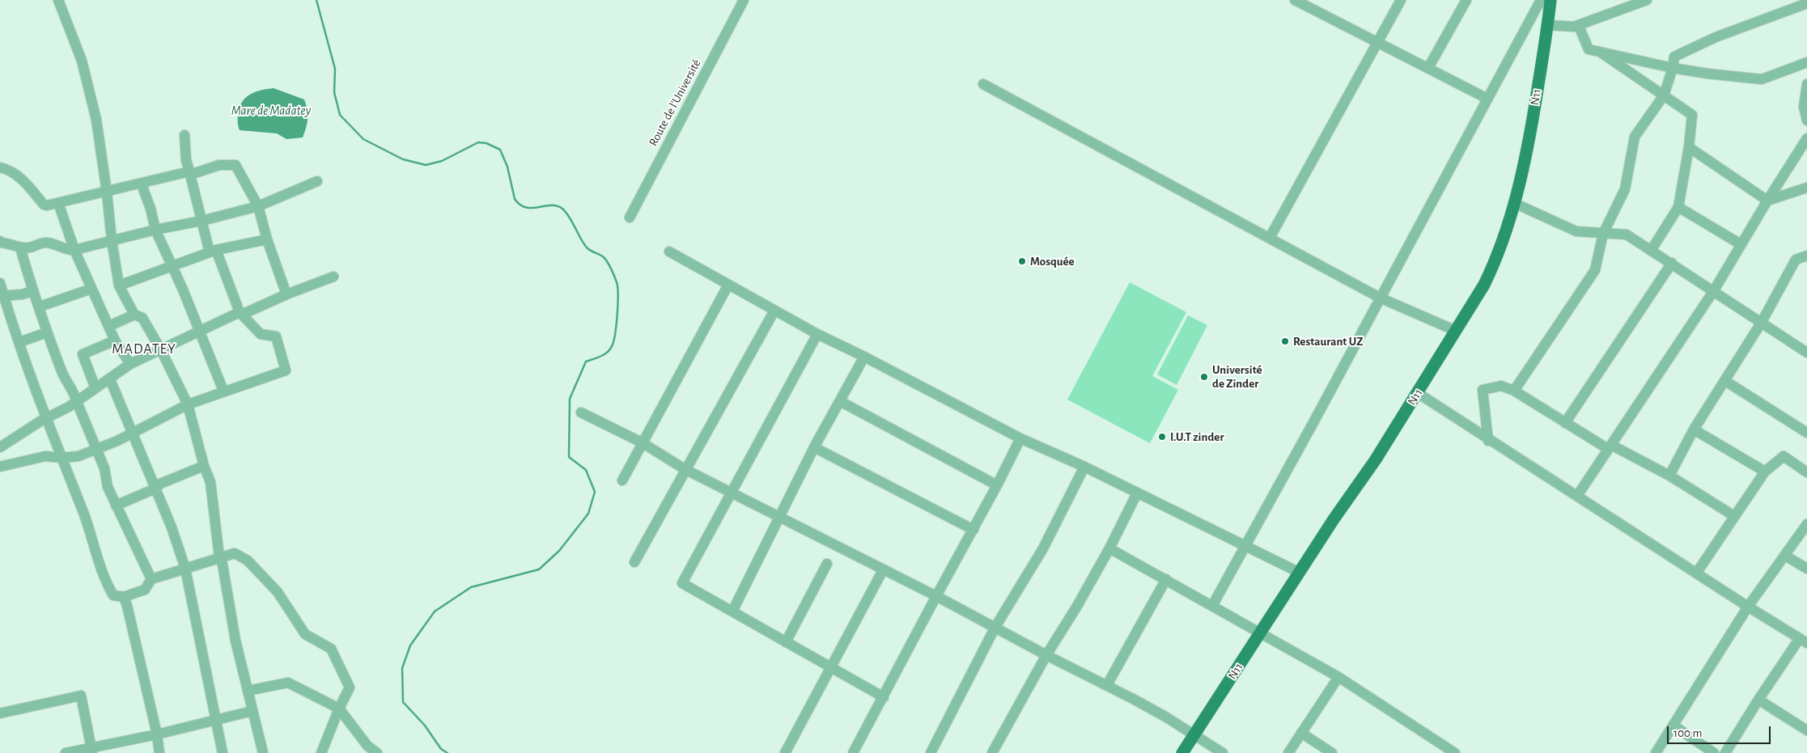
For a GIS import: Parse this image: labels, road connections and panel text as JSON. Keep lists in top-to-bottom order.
{
  "streets": {
    "main road": ["N11"],
    "street": ["Route de l'Université"]
  },
  "districts": ["MADATEY"],
  "water": ["Mare de Madatey"],
  "places": [
    "Mosquée",
    "Restaurant UZ",
    "Université de Zinder",
    "I.U.T zinder"
  ],
  "scale_bar": "100 m"
}
